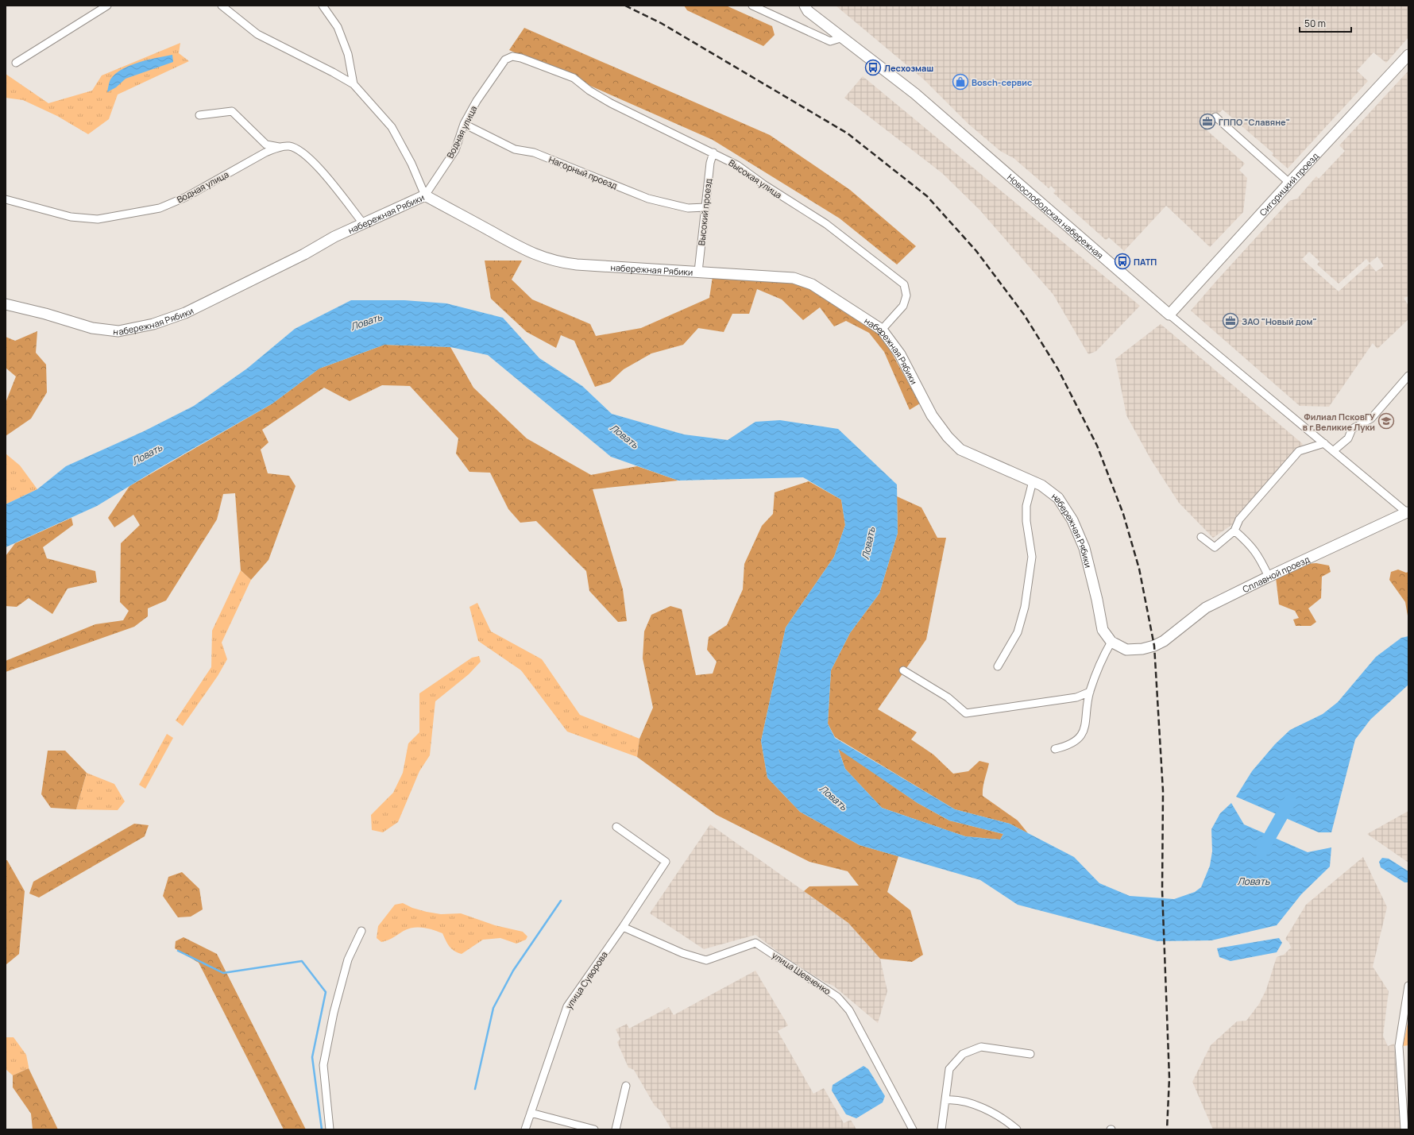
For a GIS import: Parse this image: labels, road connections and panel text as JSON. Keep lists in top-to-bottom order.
{
  "streets": {
    "street": [
      "Водная улица",
      "Нагорный проезд",
      "Высокая улица",
      "Сигорицкий проезд",
      "Высокий проезд",
      "набережная Рябики",
      "Новослободская набережная",
      "Сплавной проезд",
      "улица Шевченко",
      "улица Суворова"
    ]
  },
  "crossings": [
    ["Водная улица", "Нагорный проезд"],
    ["Водная улица", "Высокая улица"],
    ["Водная улица", "набережная Рябики"],
    ["Нагорный проезд", "Высокий проезд"],
    ["Высокая улица", "Высокий проезд"],
    ["Высокая улица", "набережная Рябики"],
    ["Сигорицкий проезд", "Новослободская набережная"],
    ["Высокий проезд", "набережная Рябики"],
    ["набережная Рябики", "Сплавной проезд"],
    ["Новослободская набережная", "Сплавной проезд"],
    ["улица Шевченко", "улица Суворова"]
  ],
  "water": ["Ловать"],
  "places": {
    "bus stop": ["Лесхозмаш", "ПАТП"],
    "shop": ["Bosch-сервис"],
    "office": ["ГППО \"Славяне\"", "ЗАО \"Новый дом\""],
    "school or university": ["Филиал ПсковГУ в г.Великие Луки"]
  },
  "scale_bar": "50 m"
}
